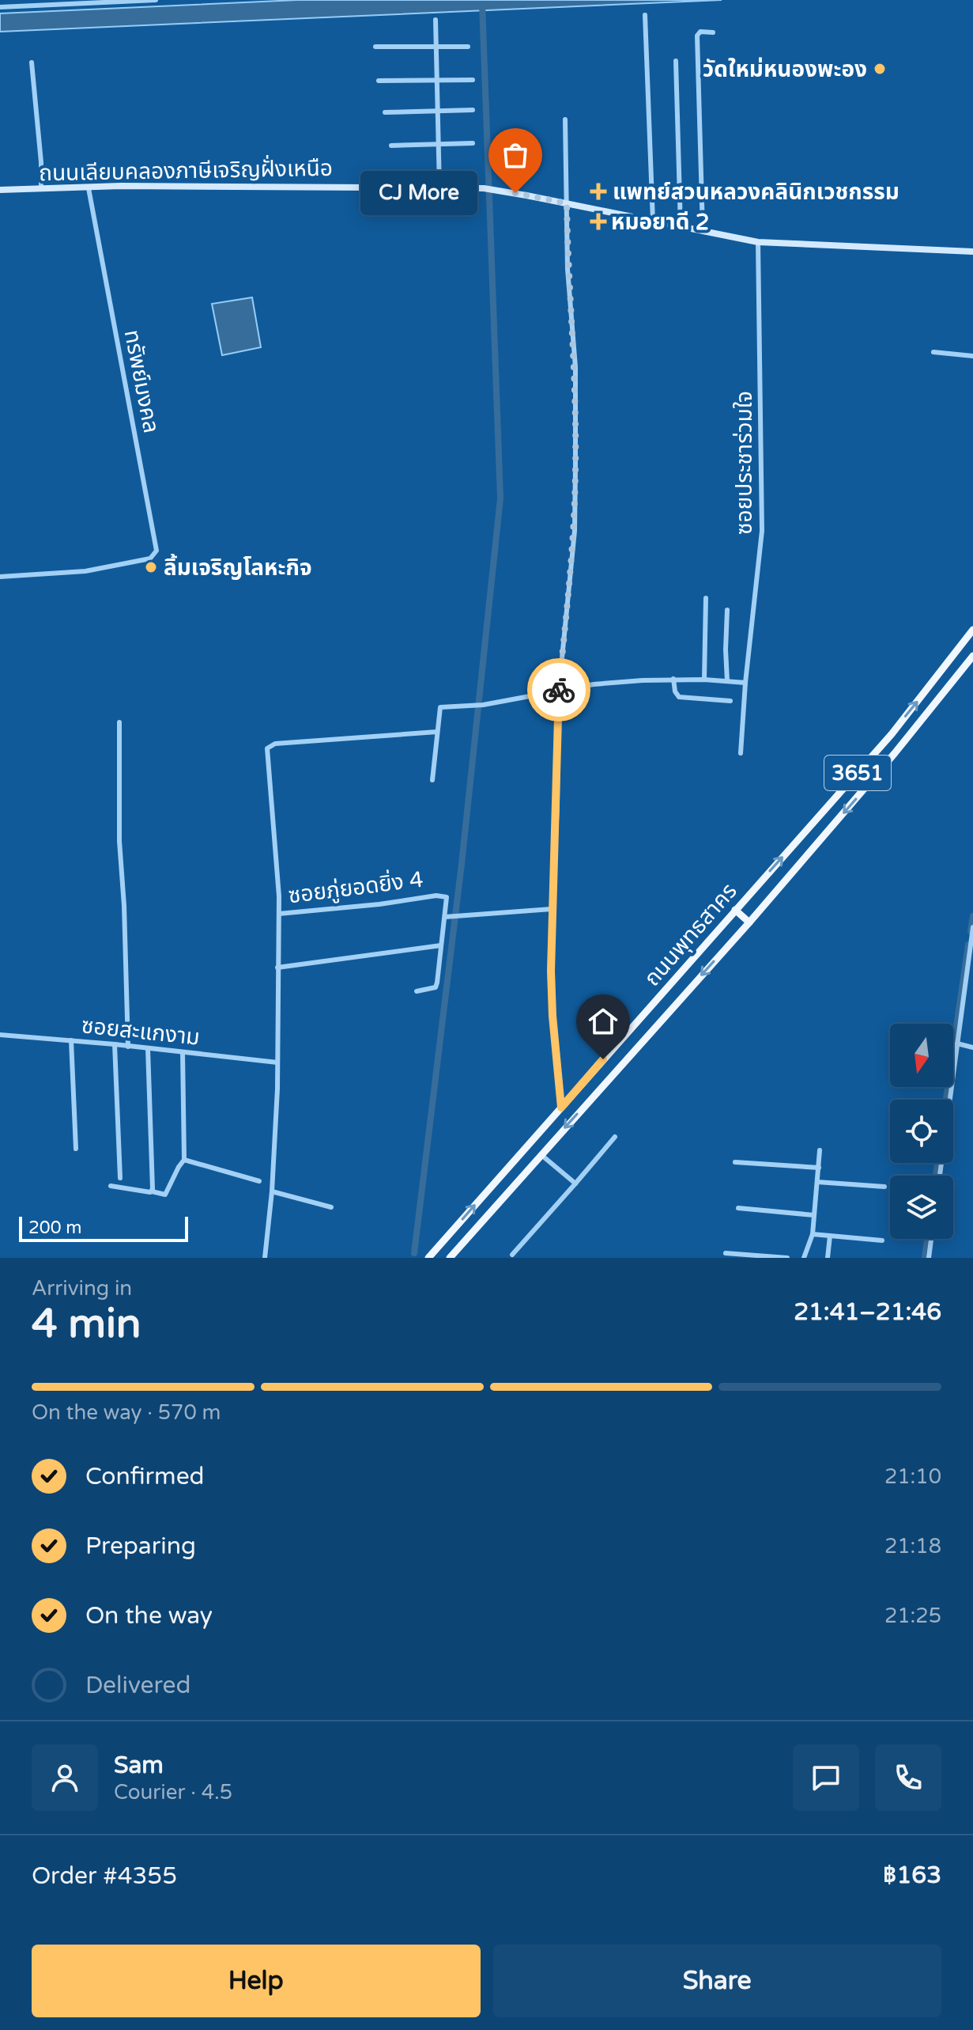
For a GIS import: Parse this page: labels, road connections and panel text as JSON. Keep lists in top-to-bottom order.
{
  "streets": {
    "main road": ["ถนนเลียบคลองภาษีเจริญฝั่งเหนือ", "3651", "ถนนพุทธสาคร"],
    "street": [
      "ทรัพย์มงคล",
      "ซอยประชาร่วมใจ",
      "ซอยภู่ยอดยิ่ง 4",
      "ซอยสะแกงาม"
    ]
  },
  "crossings": [
    ["ถนนเลียบคลองภาษีเจริญฝั่งเหนือ", "ทรัพย์มงคล"],
    ["ถนนเลียบคลองภาษีเจริญฝั่งเหนือ", "ซอยประชาร่วมใจ"]
  ],
  "places": {
    "other": ["วัดใหม่หนองพะอง", "CJ More", "ลิ้มเจริญโลหะกิจ"],
    "health": ["แพทย์สวนหลวงคลินิกเวชกรรม", "หมอยาดี 2"]
  },
  "scale_bar": "200 m",
  "north": "bottom",
  "page": {
    "bubble": "CJ More",
    "scale": "200 m",
    "heading": ["4 min", "Arriving in", "21:41–21:46"],
    "panel": [
      "Sam",
      "Courier · 4.5",
      "Order #4355",
      "฿163"
    ],
    "bar": "On the way · 570 m",
    "list": [
      ["Confirmed", "21:10"],
      ["Preparing", "21:18"],
      ["On the way", "21:25"],
      "Delivered"
    ],
    "buttons": ["Help", "Share"]
  }
}
